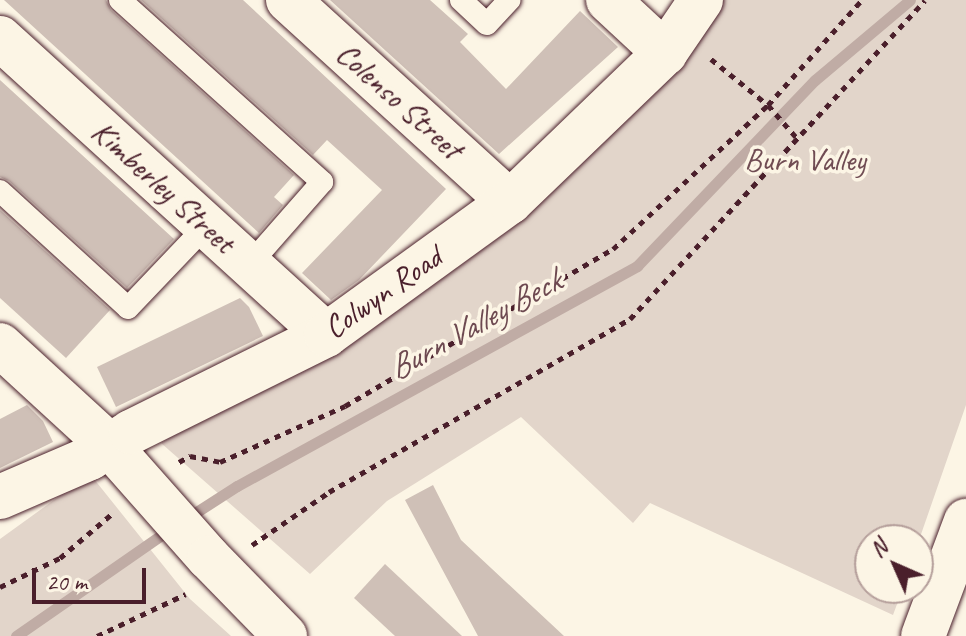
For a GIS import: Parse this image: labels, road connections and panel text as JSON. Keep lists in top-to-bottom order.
{
  "streets": {
    "street": ["Colenso Street", "Kimberley Street", "Colwyn Road"]
  },
  "crossings": [
    ["Colenso Street", "Colwyn Road"],
    ["Kimberley Street", "Colwyn Road"]
  ],
  "water": ["Burn Valley Beck"],
  "parks": ["Burn Valley"],
  "scale_bar": "20 m",
  "north": "top left"
}
